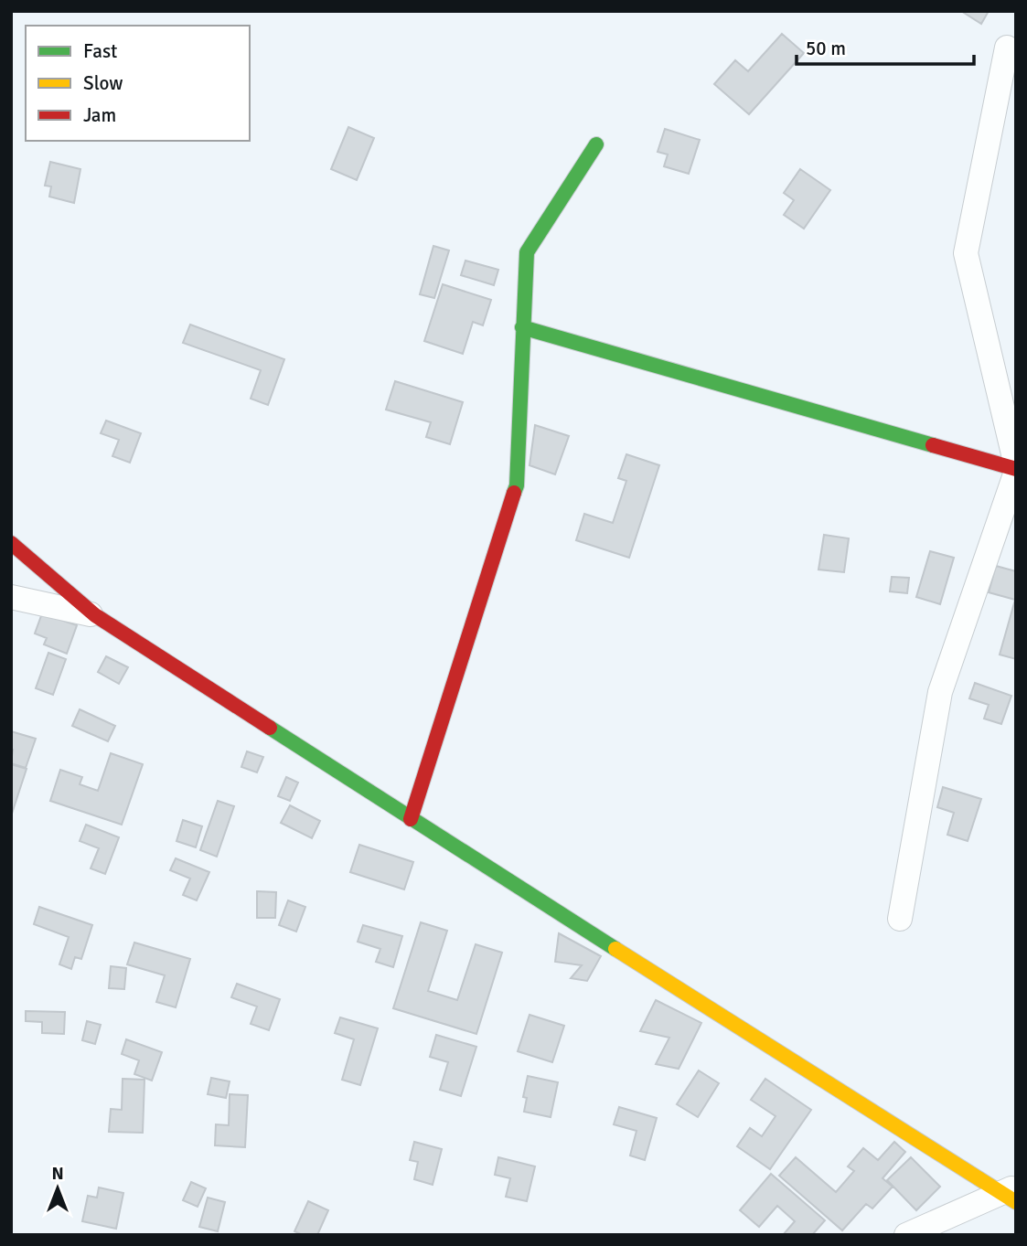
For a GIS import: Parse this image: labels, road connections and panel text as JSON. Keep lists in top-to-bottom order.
{
  "legend": ["Fast", "Slow", "Jam"],
  "scale_bar": "50 m",
  "north": "top"
}
